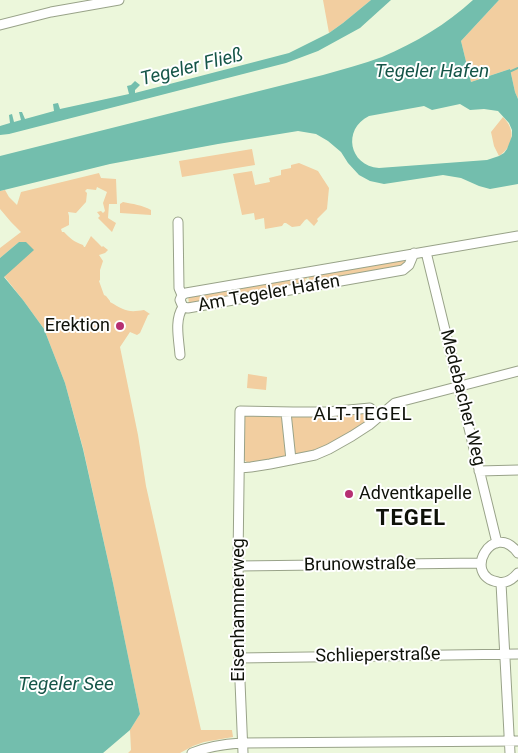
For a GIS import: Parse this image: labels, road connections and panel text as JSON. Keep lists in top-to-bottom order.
{
  "streets": {
    "street": [
      "Am Tegeler Hafen",
      "Medebacher Weg",
      "Brunowstraße",
      "Eisenhammerweg",
      "Schlieperstraße"
    ]
  },
  "crossings": [
    ["Am Tegeler Hafen", "Medebacher Weg"],
    ["Brunowstraße", "Eisenhammerweg"],
    ["Eisenhammerweg", "Schlieperstraße"]
  ],
  "districts": ["ALT-TEGEL", "TEGEL"],
  "water": ["Tegeler Fließ", "Tegeler Hafen", "Tegeler See"],
  "places": ["Erektion", "Adventkapelle"]
}
